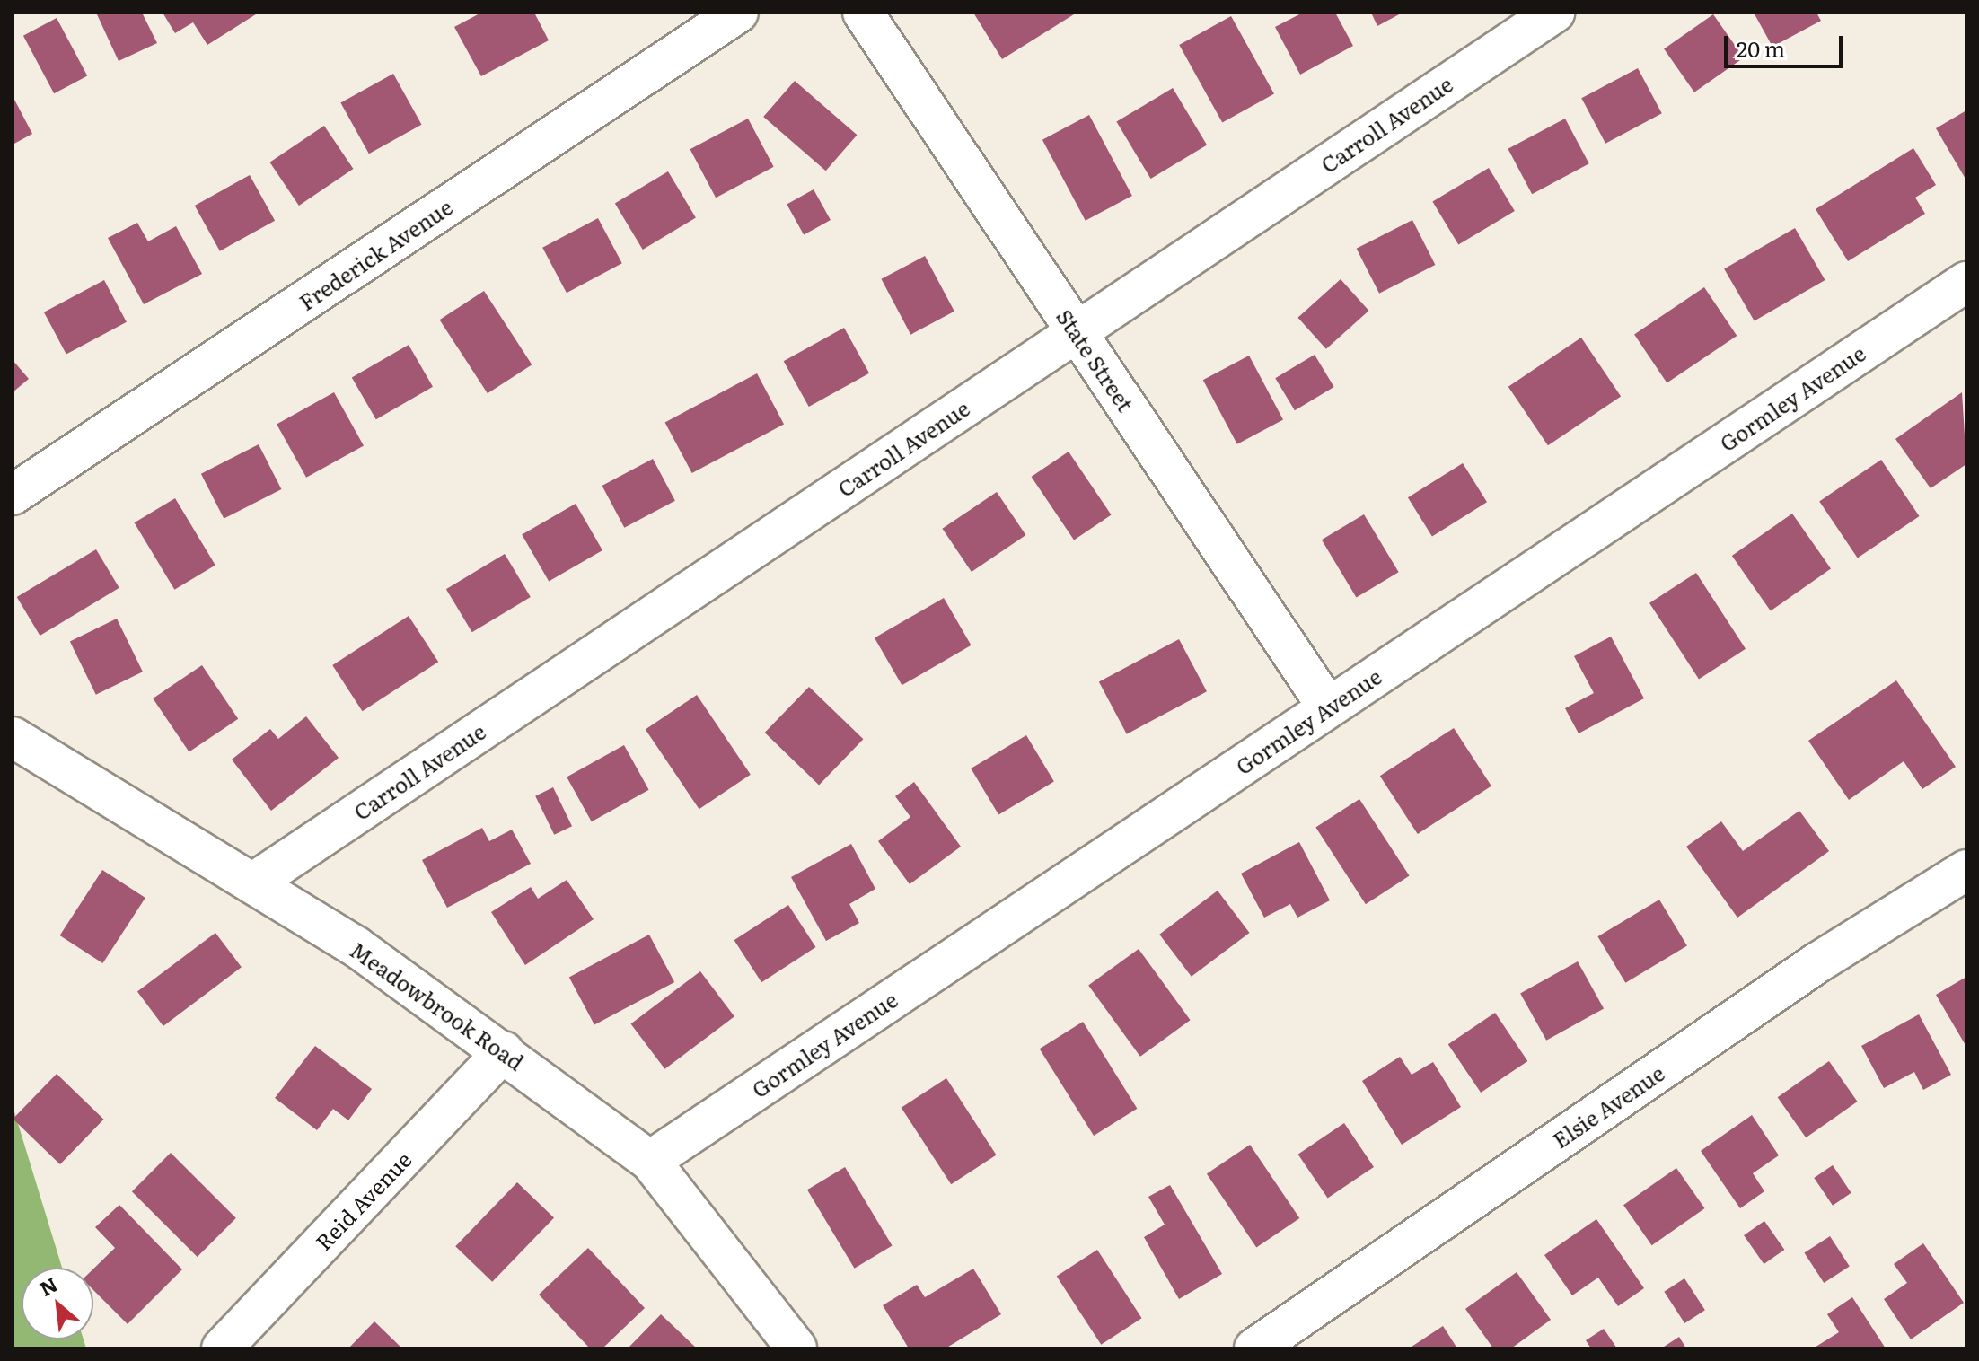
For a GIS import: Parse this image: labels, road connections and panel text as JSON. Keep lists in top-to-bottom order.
{
  "streets": {
    "street": [
      "Carroll Avenue",
      "Frederick Avenue",
      "State Street",
      "Gormley Avenue",
      "Meadowbrook Road",
      "Elsie Avenue",
      "Reid Avenue"
    ]
  },
  "crossings": [
    ["Carroll Avenue", "State Street"],
    ["Carroll Avenue", "Meadowbrook Road"],
    ["State Street", "Gormley Avenue"],
    ["Gormley Avenue", "Meadowbrook Road"],
    ["Meadowbrook Road", "Reid Avenue"]
  ],
  "scale_bar": "20 m",
  "north": "top left"
}
